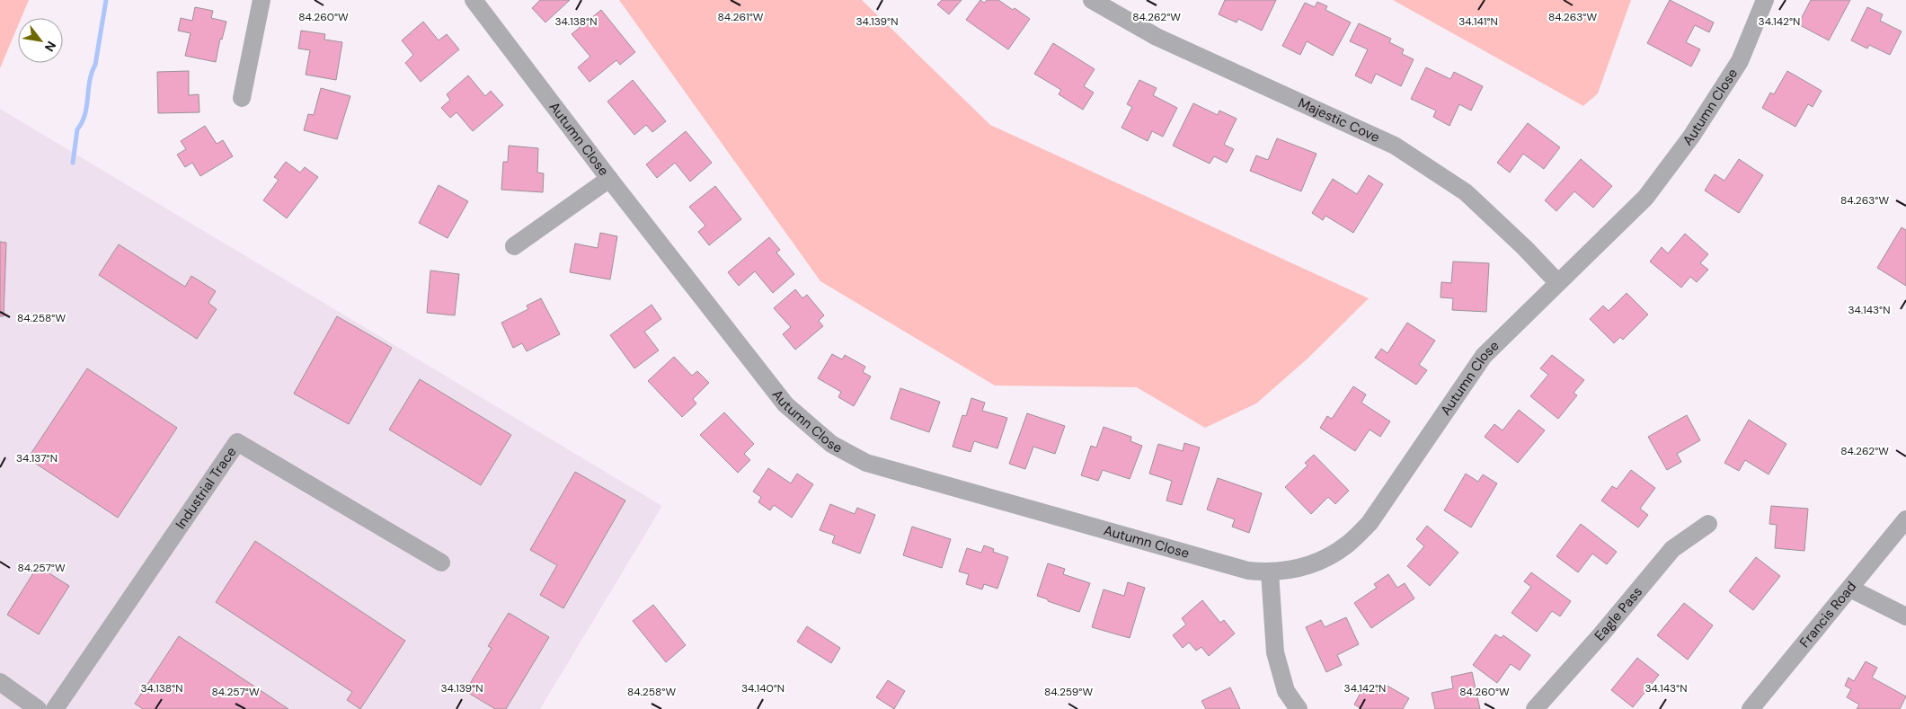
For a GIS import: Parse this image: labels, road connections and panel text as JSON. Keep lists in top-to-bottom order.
{
  "streets": {
    "street": [
      "Autumn Close",
      "Majestic Cove",
      "Industrial Trace",
      "Eagle Pass",
      "Francis Road"
    ]
  },
  "crossings": [
    ["Autumn Close", "Majestic Cove"]
  ],
  "north": "bottom right",
  "coordinates": [
    "84.260°W",
    "84.261°W",
    "84.262°W",
    "84.263°W",
    "34.138°N",
    "34.139°N",
    "34.141°N",
    "34.142°N",
    "34.143°N",
    "84.258°W",
    "34.137°N",
    "84.257°W",
    "34.140°N",
    "84.259°W"
  ]
}
